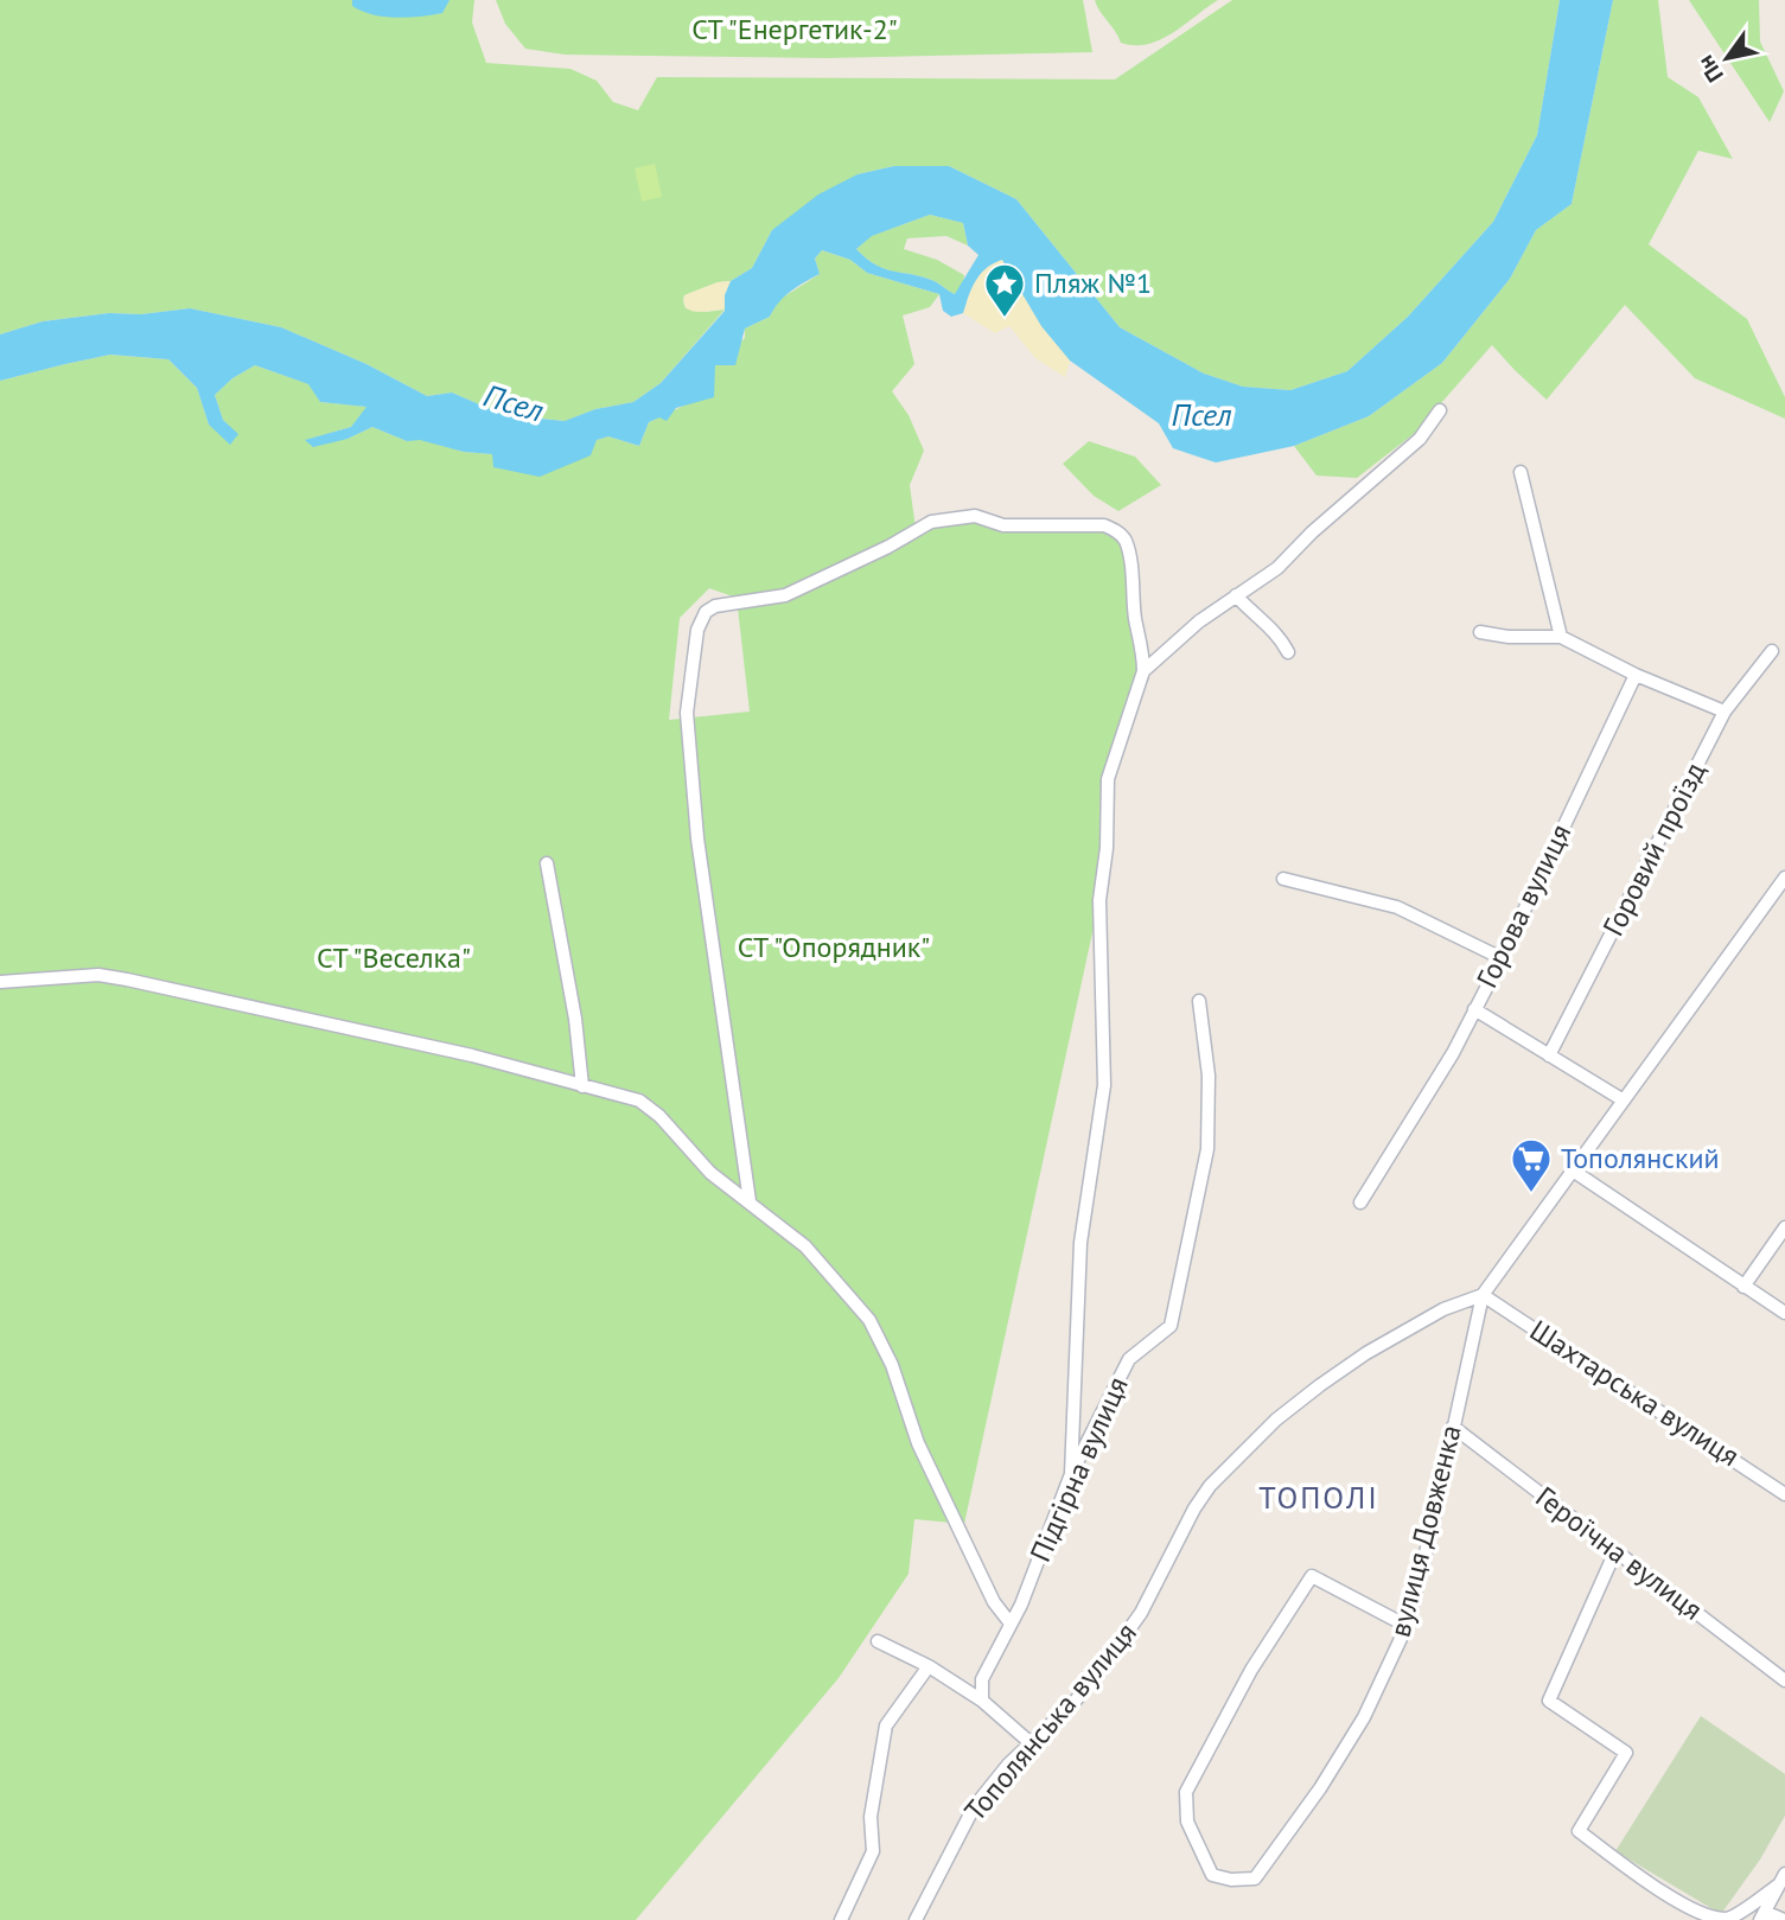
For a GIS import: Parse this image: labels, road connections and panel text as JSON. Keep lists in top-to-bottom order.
{
  "streets": {
    "street": [
      "Горовий проїзд",
      "Горова вулиця",
      "Шахтарська вулиця",
      "Підгірна вулиця",
      "вулиця Довженка",
      "Героїчна вулиця",
      "Тополянська вулиця"
    ]
  },
  "crossings": [
    ["Шахтарська вулиця", "вулиця Довженка"],
    ["Шахтарська вулиця", "Тополянська вулиця"],
    ["вулиця Довженка", "Героїчна вулиця"],
    ["вулиця Довженка", "Тополянська вулиця"]
  ],
  "districts": ["ТОПОЛІ"],
  "water": ["Псел"],
  "parks": ["СТ \"Енергетик-2\"", "СТ \"Опорядник\"", "СТ \"Веселка\""],
  "places": {
    "place": ["Пляж №1"],
    "supermarket": ["Тополянский"]
  },
  "north": "bottom left"
}
